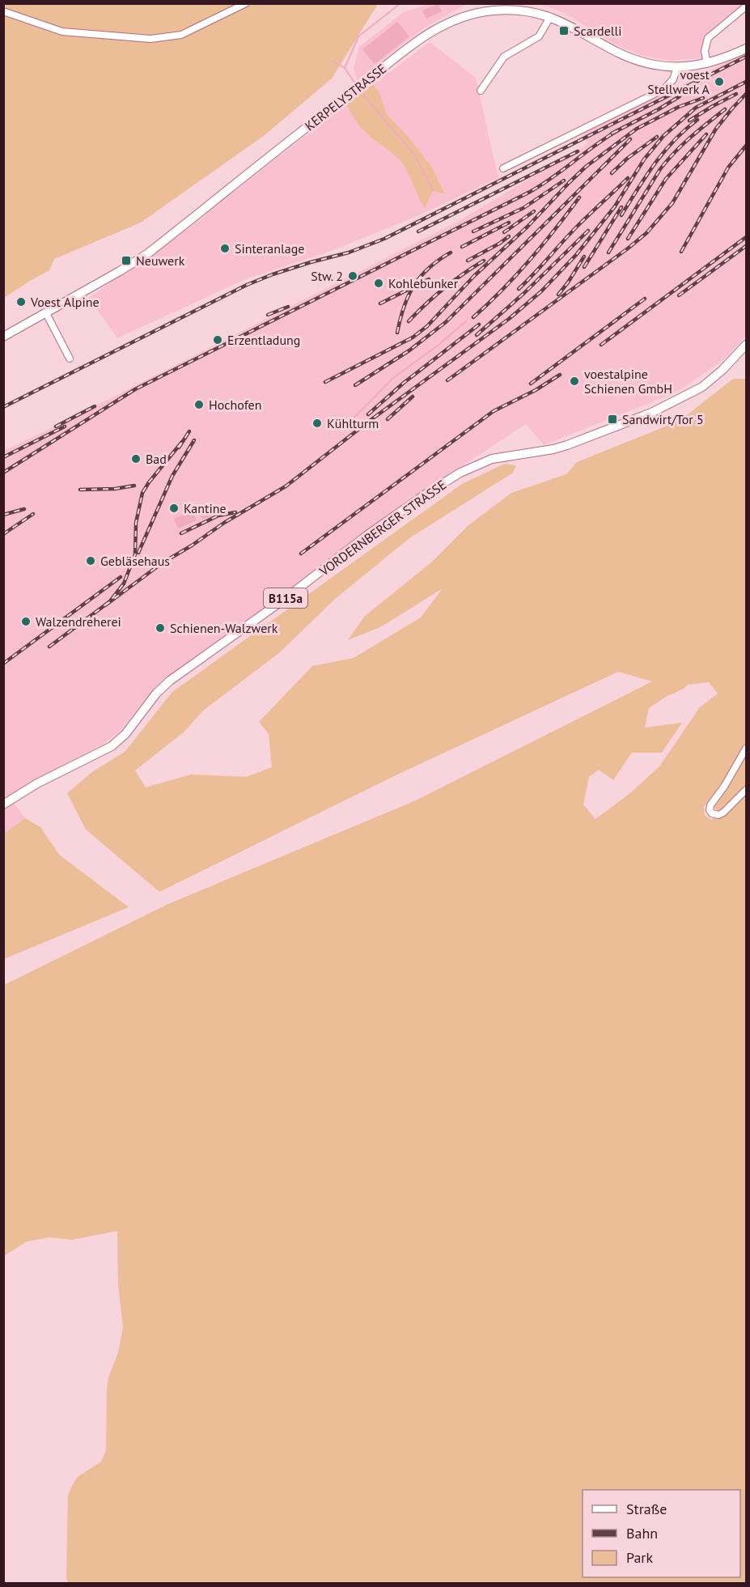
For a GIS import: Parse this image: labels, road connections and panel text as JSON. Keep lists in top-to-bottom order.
{
  "streets": {
    "main road": ["KERPELYSTRASSE", "VORDERNBERGER STRASSE", "B115a"]
  },
  "places": {
    "transit": ["Scardelli", "Neuwerk", "Sandwirt/Tor 5"],
    "other": [
      "voest Stellwerk A",
      "Sinteranlage",
      "Stw. 2",
      "Kohlebunker",
      "Voest Alpine",
      "Erzentladung",
      "voestalpine Schienen GmbH",
      "Hochofen",
      "Kühlturm",
      "Bad",
      "Kantine",
      "Gebläsehaus",
      "Walzendreherei",
      "Schienen-Walzwerk"
    ]
  },
  "legend": ["Straße", "Bahn", "Park"]
}
